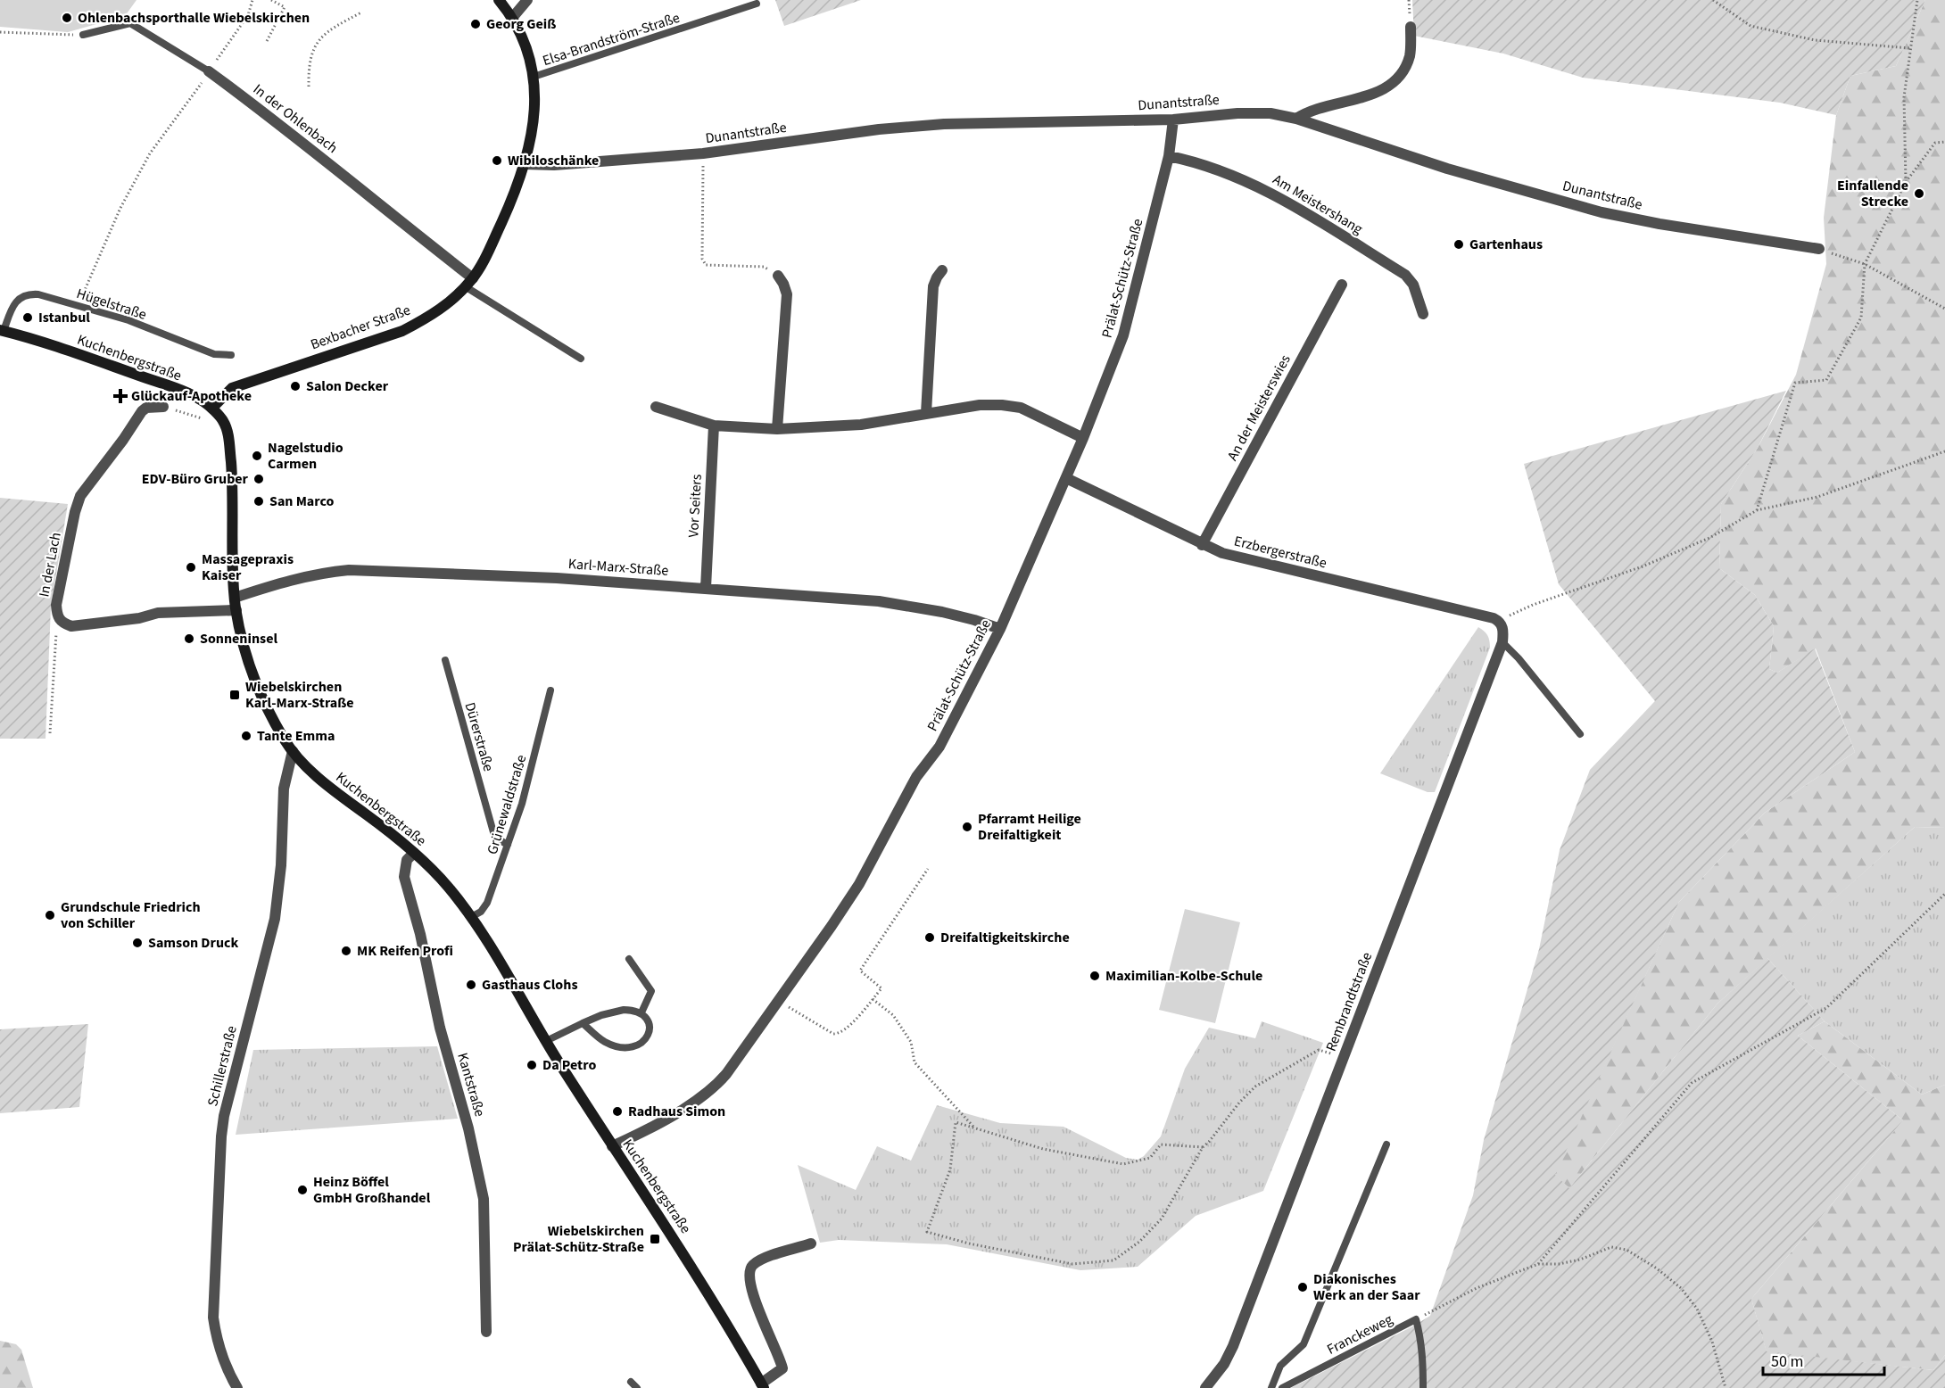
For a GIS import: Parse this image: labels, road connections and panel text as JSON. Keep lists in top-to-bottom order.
{
  "streets": {
    "main road": ["Bexbacher Straße", "Kuchenbergstraße"],
    "street": [
      "Dunantstraße",
      "In der Ohlenbach",
      "Am Meistershang",
      "Prälat-Schütz-Straße",
      "An der Meisterswies",
      "Vor Seiters",
      "Erzbergerstraße",
      "In der Lach",
      "Karl-Marx-Straße",
      "Rembrandtstraße",
      "Schillerstraße",
      "Kantstraße"
    ],
    "lane": [
      "Elsa-Brandström-Straße",
      "Hügelstraße",
      "Dürerstraße",
      "Grünewaldstraße",
      "Franckeweg"
    ]
  },
  "crossings": [
    ["Elsa-Brandström-Straße", "Bexbacher Straße"],
    ["Dunantstraße", "Prälat-Schütz-Straße"],
    ["Dunantstraße", "Bexbacher Straße"],
    ["In der Ohlenbach", "Bexbacher Straße"],
    ["Am Meistershang", "Prälat-Schütz-Straße"],
    ["Prälat-Schütz-Straße", "Kuchenbergstraße"],
    ["Prälat-Schütz-Straße", "Erzbergerstraße"],
    ["Prälat-Schütz-Straße", "Karl-Marx-Straße"],
    ["Hügelstraße", "Kuchenbergstraße"],
    ["Bexbacher Straße", "Kuchenbergstraße"],
    ["Kuchenbergstraße", "Karl-Marx-Straße"],
    ["Kuchenbergstraße", "Grünewaldstraße"],
    ["Kuchenbergstraße", "Schillerstraße"],
    ["Kuchenbergstraße", "Kantstraße"],
    ["An der Meisterswies", "Erzbergerstraße"],
    ["Vor Seiters", "Karl-Marx-Straße"],
    ["Dürerstraße", "Grünewaldstraße"]
  ],
  "places": {
    "other": [
      "Ohlenbachsporthalle Wiebelskirchen",
      "Georg Geiß",
      "Wibiloschänke",
      "Einfallende Strecke",
      "Gartenhaus",
      "Istanbul",
      "Salon Decker",
      "Nagelstudio Carmen",
      "EDV-Büro Gruber",
      "San Marco",
      "Massagepraxis Kaiser",
      "Sonneninsel",
      "Tante Emma",
      "Pfarramt Heilige Dreifaltigkeit",
      "Grundschule Friedrich von Schiller",
      "Dreifaltigkeitskirche",
      "Samson Druck",
      "MK Reifen Profi",
      "Maximilian-Kolbe-Schule",
      "Gasthaus Clohs",
      "Da Petro",
      "Radhaus Simon",
      "Heinz Böffel GmbH Großhandel",
      "Diakonisches Werk an der Saar"
    ],
    "health": ["Glückauf-Apotheke"],
    "transit": ["Wiebelskirchen Karl-Marx-Straße", "Wiebelskirchen Prälat-Schütz-Straße"]
  },
  "scale_bar": "50 m"
}
